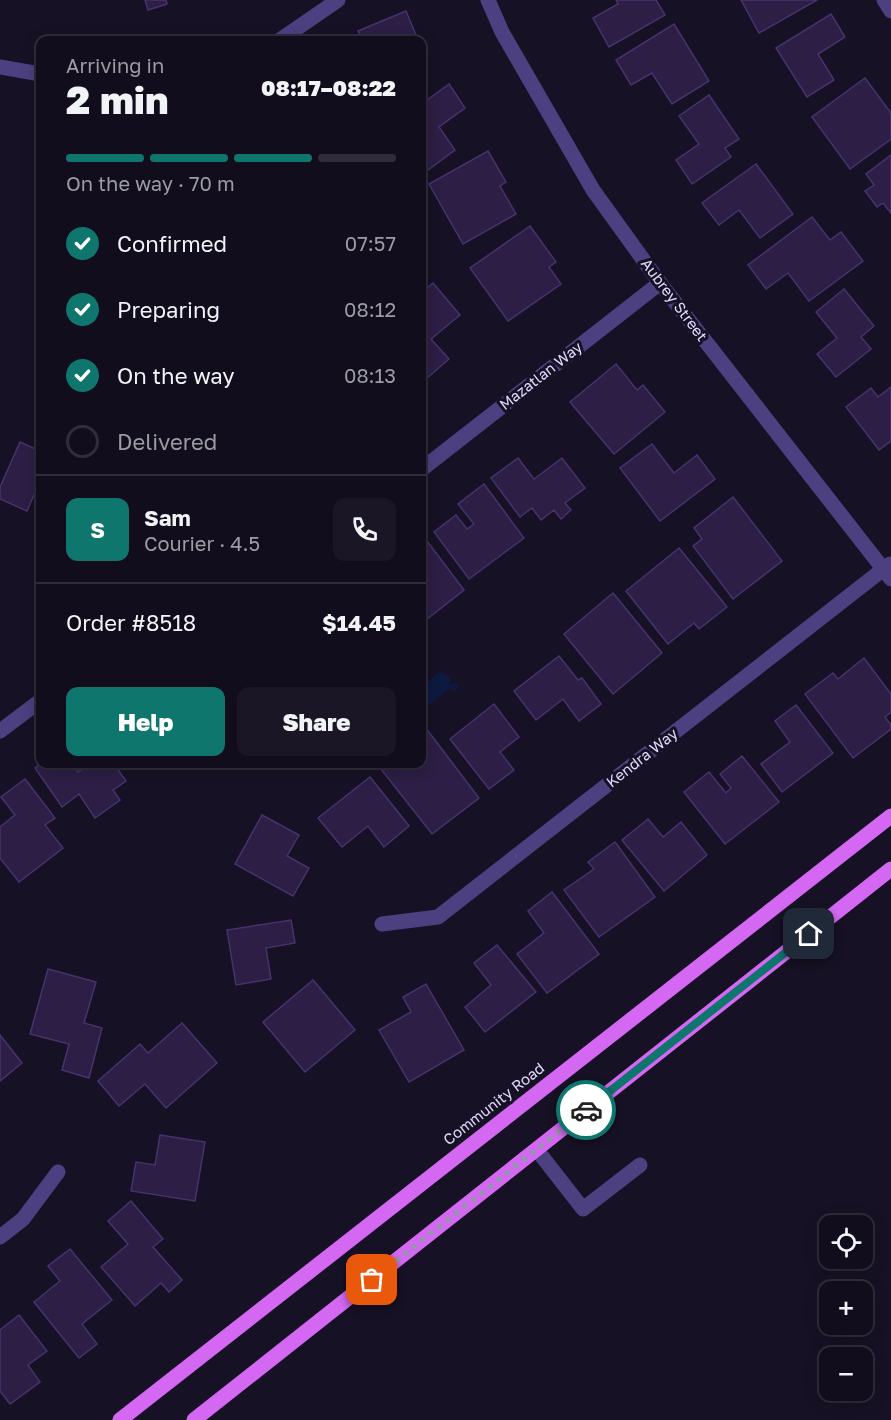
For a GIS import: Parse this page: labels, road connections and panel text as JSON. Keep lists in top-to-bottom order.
{
  "streets": {
    "main road": ["Community Road"],
    "street": ["Aubrey Street", "Mazatlan Way", "Kendra Way"]
  },
  "crossings": [
    ["Aubrey Street", "Mazatlan Way"],
    ["Aubrey Street", "Kendra Way"]
  ],
  "page": {
    "heading": ["2 min", "Arriving in", "08:17–08:22"],
    "panel": [
      "Sam",
      "Courier · 4.5",
      "Order #8518",
      "$14.45"
    ],
    "bar": "On the way · 70 m",
    "list": [
      ["Confirmed", "07:57"],
      ["Preparing", "08:12"],
      ["On the way", "08:13"],
      "Delivered"
    ],
    "round": "S",
    "buttons": ["Help", "Share"],
    "map_buttons": ["+", "−"]
  }
}
